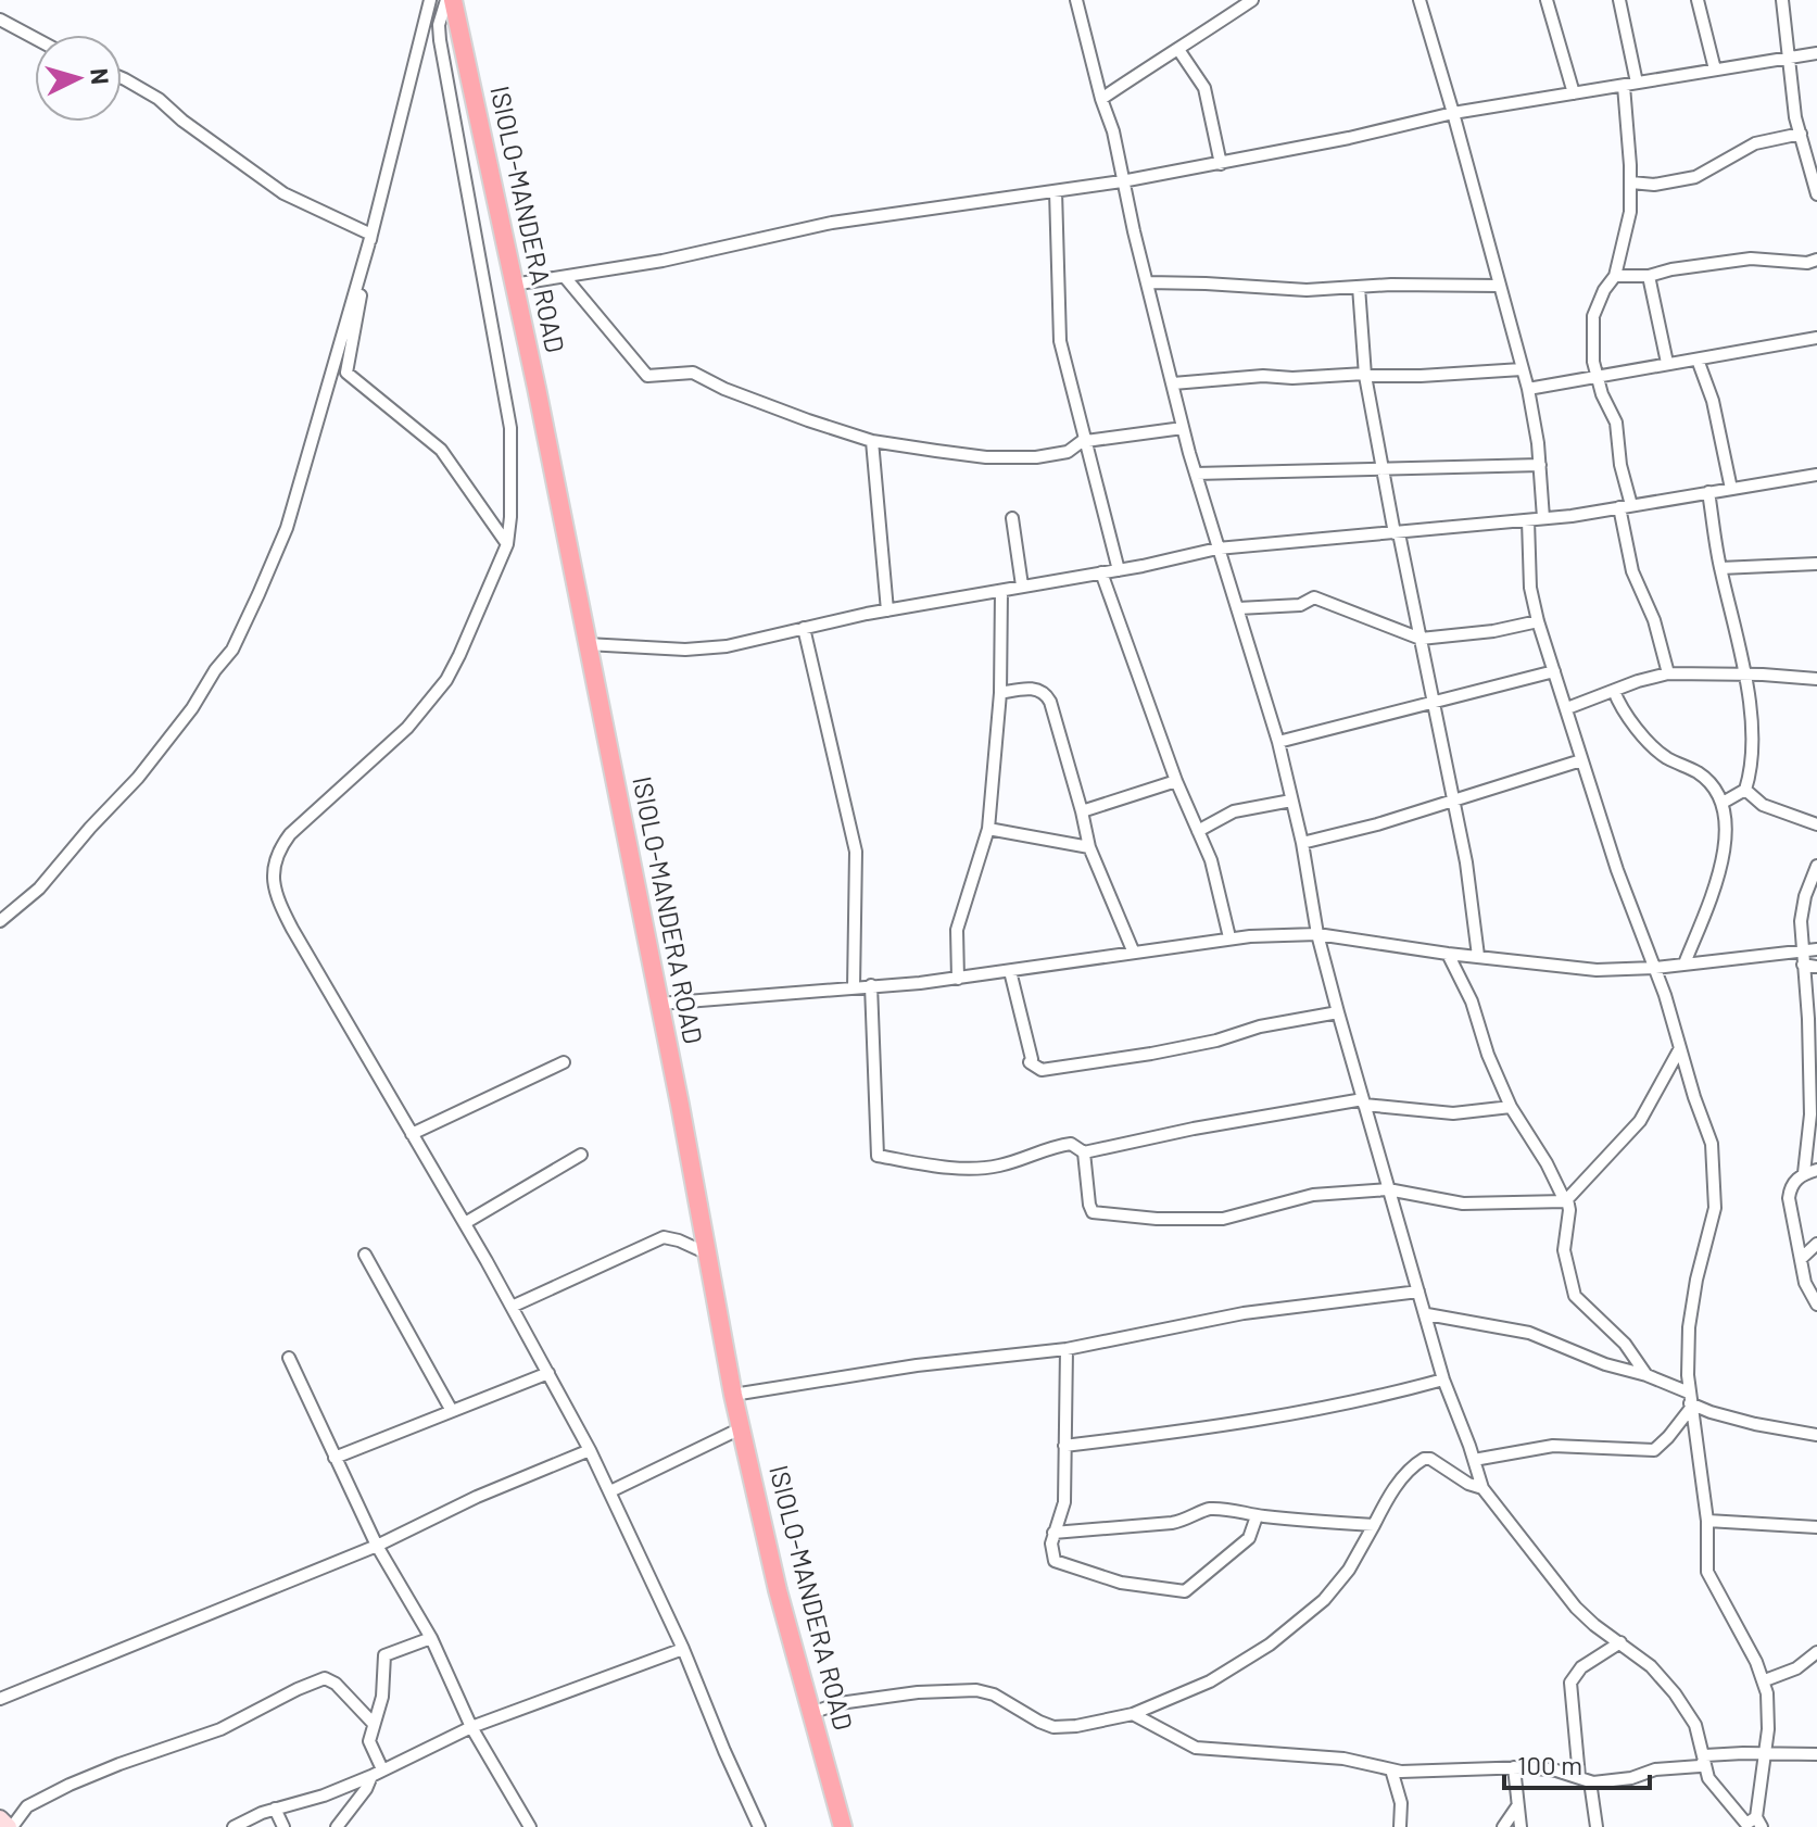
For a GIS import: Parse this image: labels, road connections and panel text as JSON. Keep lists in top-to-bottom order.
{
  "streets": {
    "highway": ["ISIOLO-MANDERA ROAD"]
  },
  "scale_bar": "100 m",
  "north": "right"
}
